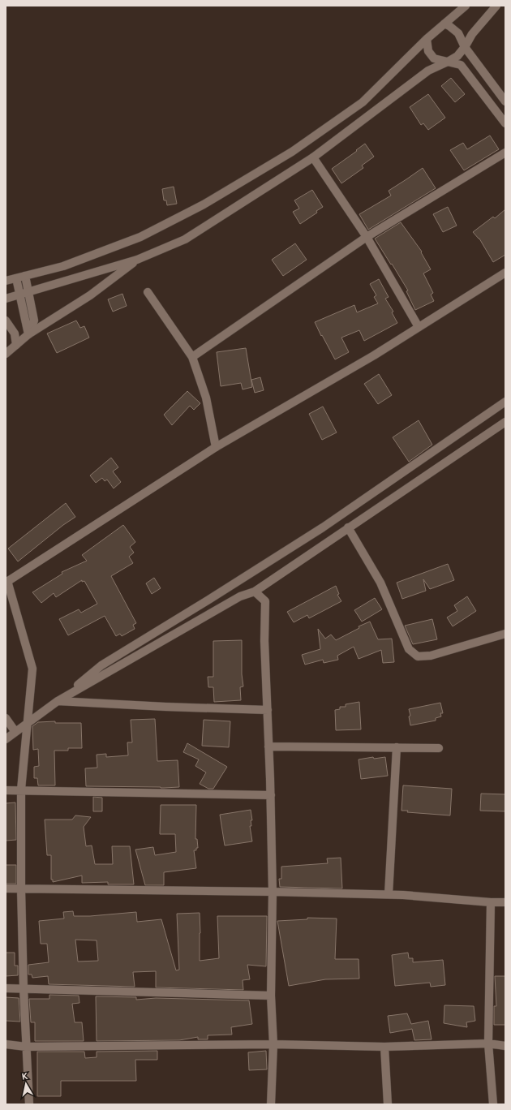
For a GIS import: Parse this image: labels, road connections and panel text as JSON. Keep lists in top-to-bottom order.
{
  "north": "top"
}
